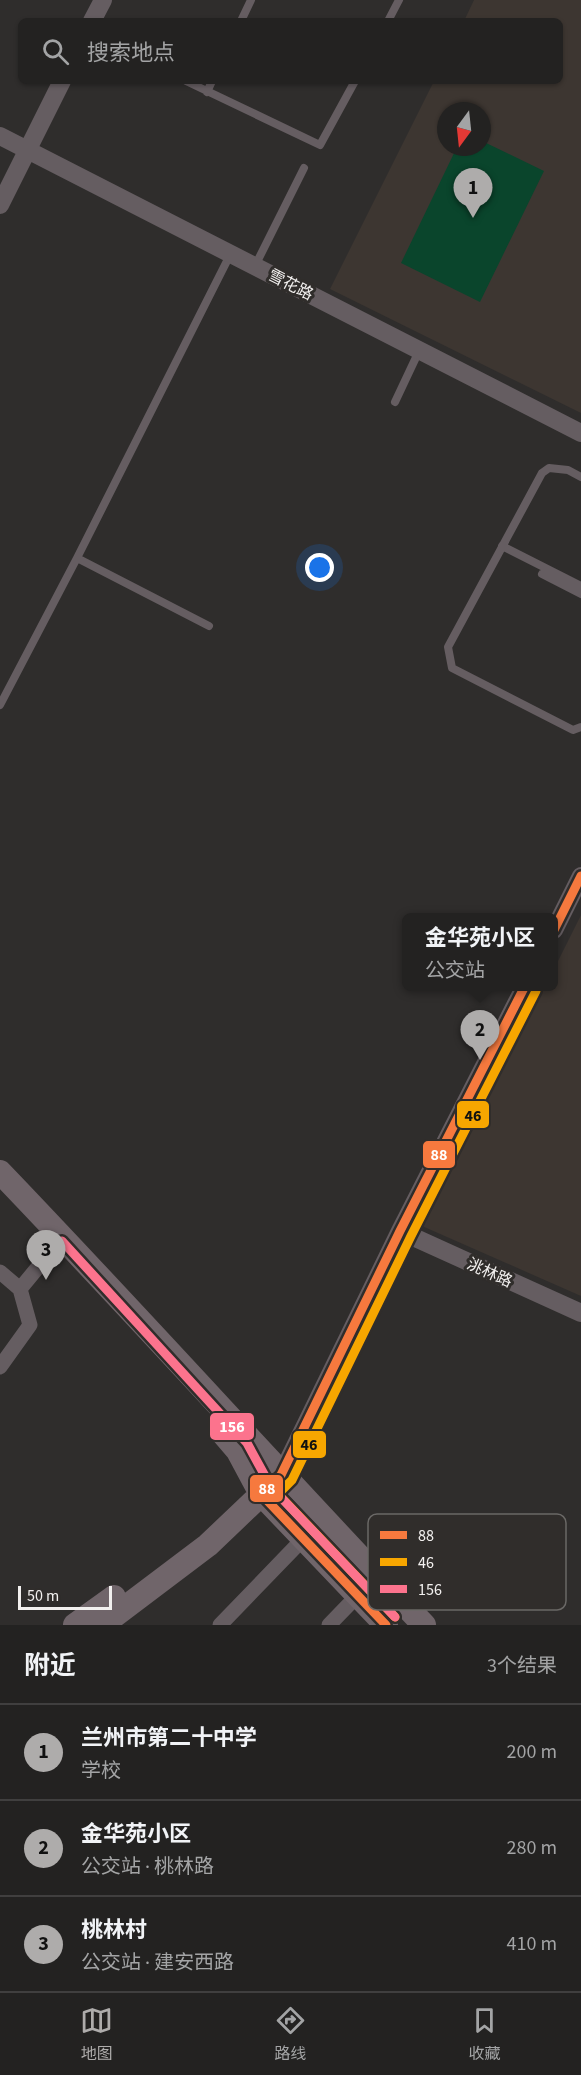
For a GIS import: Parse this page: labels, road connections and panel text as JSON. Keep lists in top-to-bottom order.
{
  "streets": {
    "street": ["雪花路", "洮林路"]
  },
  "lines": ["transit line 88", "transit line 46", "transit line 156"],
  "legend": ["88", "46", "156"],
  "scale_bar": "50 m",
  "north": "bottom",
  "page": {
    "search": "搜索地点",
    "pins": ["1", "2", "3"],
    "popup": ["金华苑小区", "公交站"],
    "scale": "50 m",
    "heading": ["附近", "3个结果"],
    "list": [
      {
        "mark": "1",
        "name": "兰州市第二十中学",
        "note": "学校",
        "value": "200 m"
      },
      {
        "mark": "2",
        "name": "金华苑小区",
        "note": "公交站 · 桃林路",
        "value": "280 m"
      },
      {
        "mark": "3",
        "name": "桃林村",
        "note": "公交站 · 建安西路",
        "value": "410 m"
      }
    ],
    "nav": ["地图", "路线", "收藏"]
  }
}
